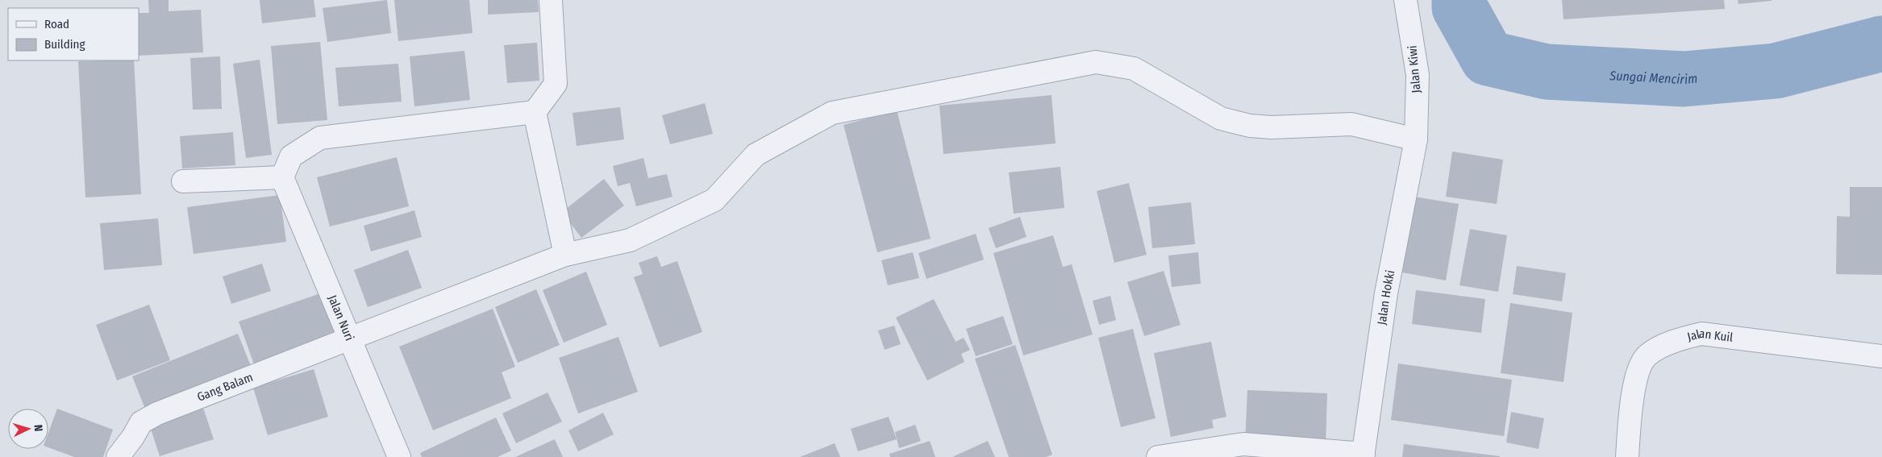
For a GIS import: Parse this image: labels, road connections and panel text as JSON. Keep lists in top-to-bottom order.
{
  "streets": {
    "street": [
      "Jalan Kiwi",
      "Jalan Hokki",
      "Jalan Nuri",
      "Jalan Kuil",
      "Gang Balam"
    ]
  },
  "crossings": [
    ["Jalan Kiwi", "Jalan Hokki"],
    ["Jalan Kiwi", "Gang Balam"],
    ["Jalan Hokki", "Gang Balam"],
    ["Jalan Nuri", "Gang Balam"]
  ],
  "water": ["Sungai Mencirim"],
  "legend": ["Road", "Building"],
  "north": "right"
}
